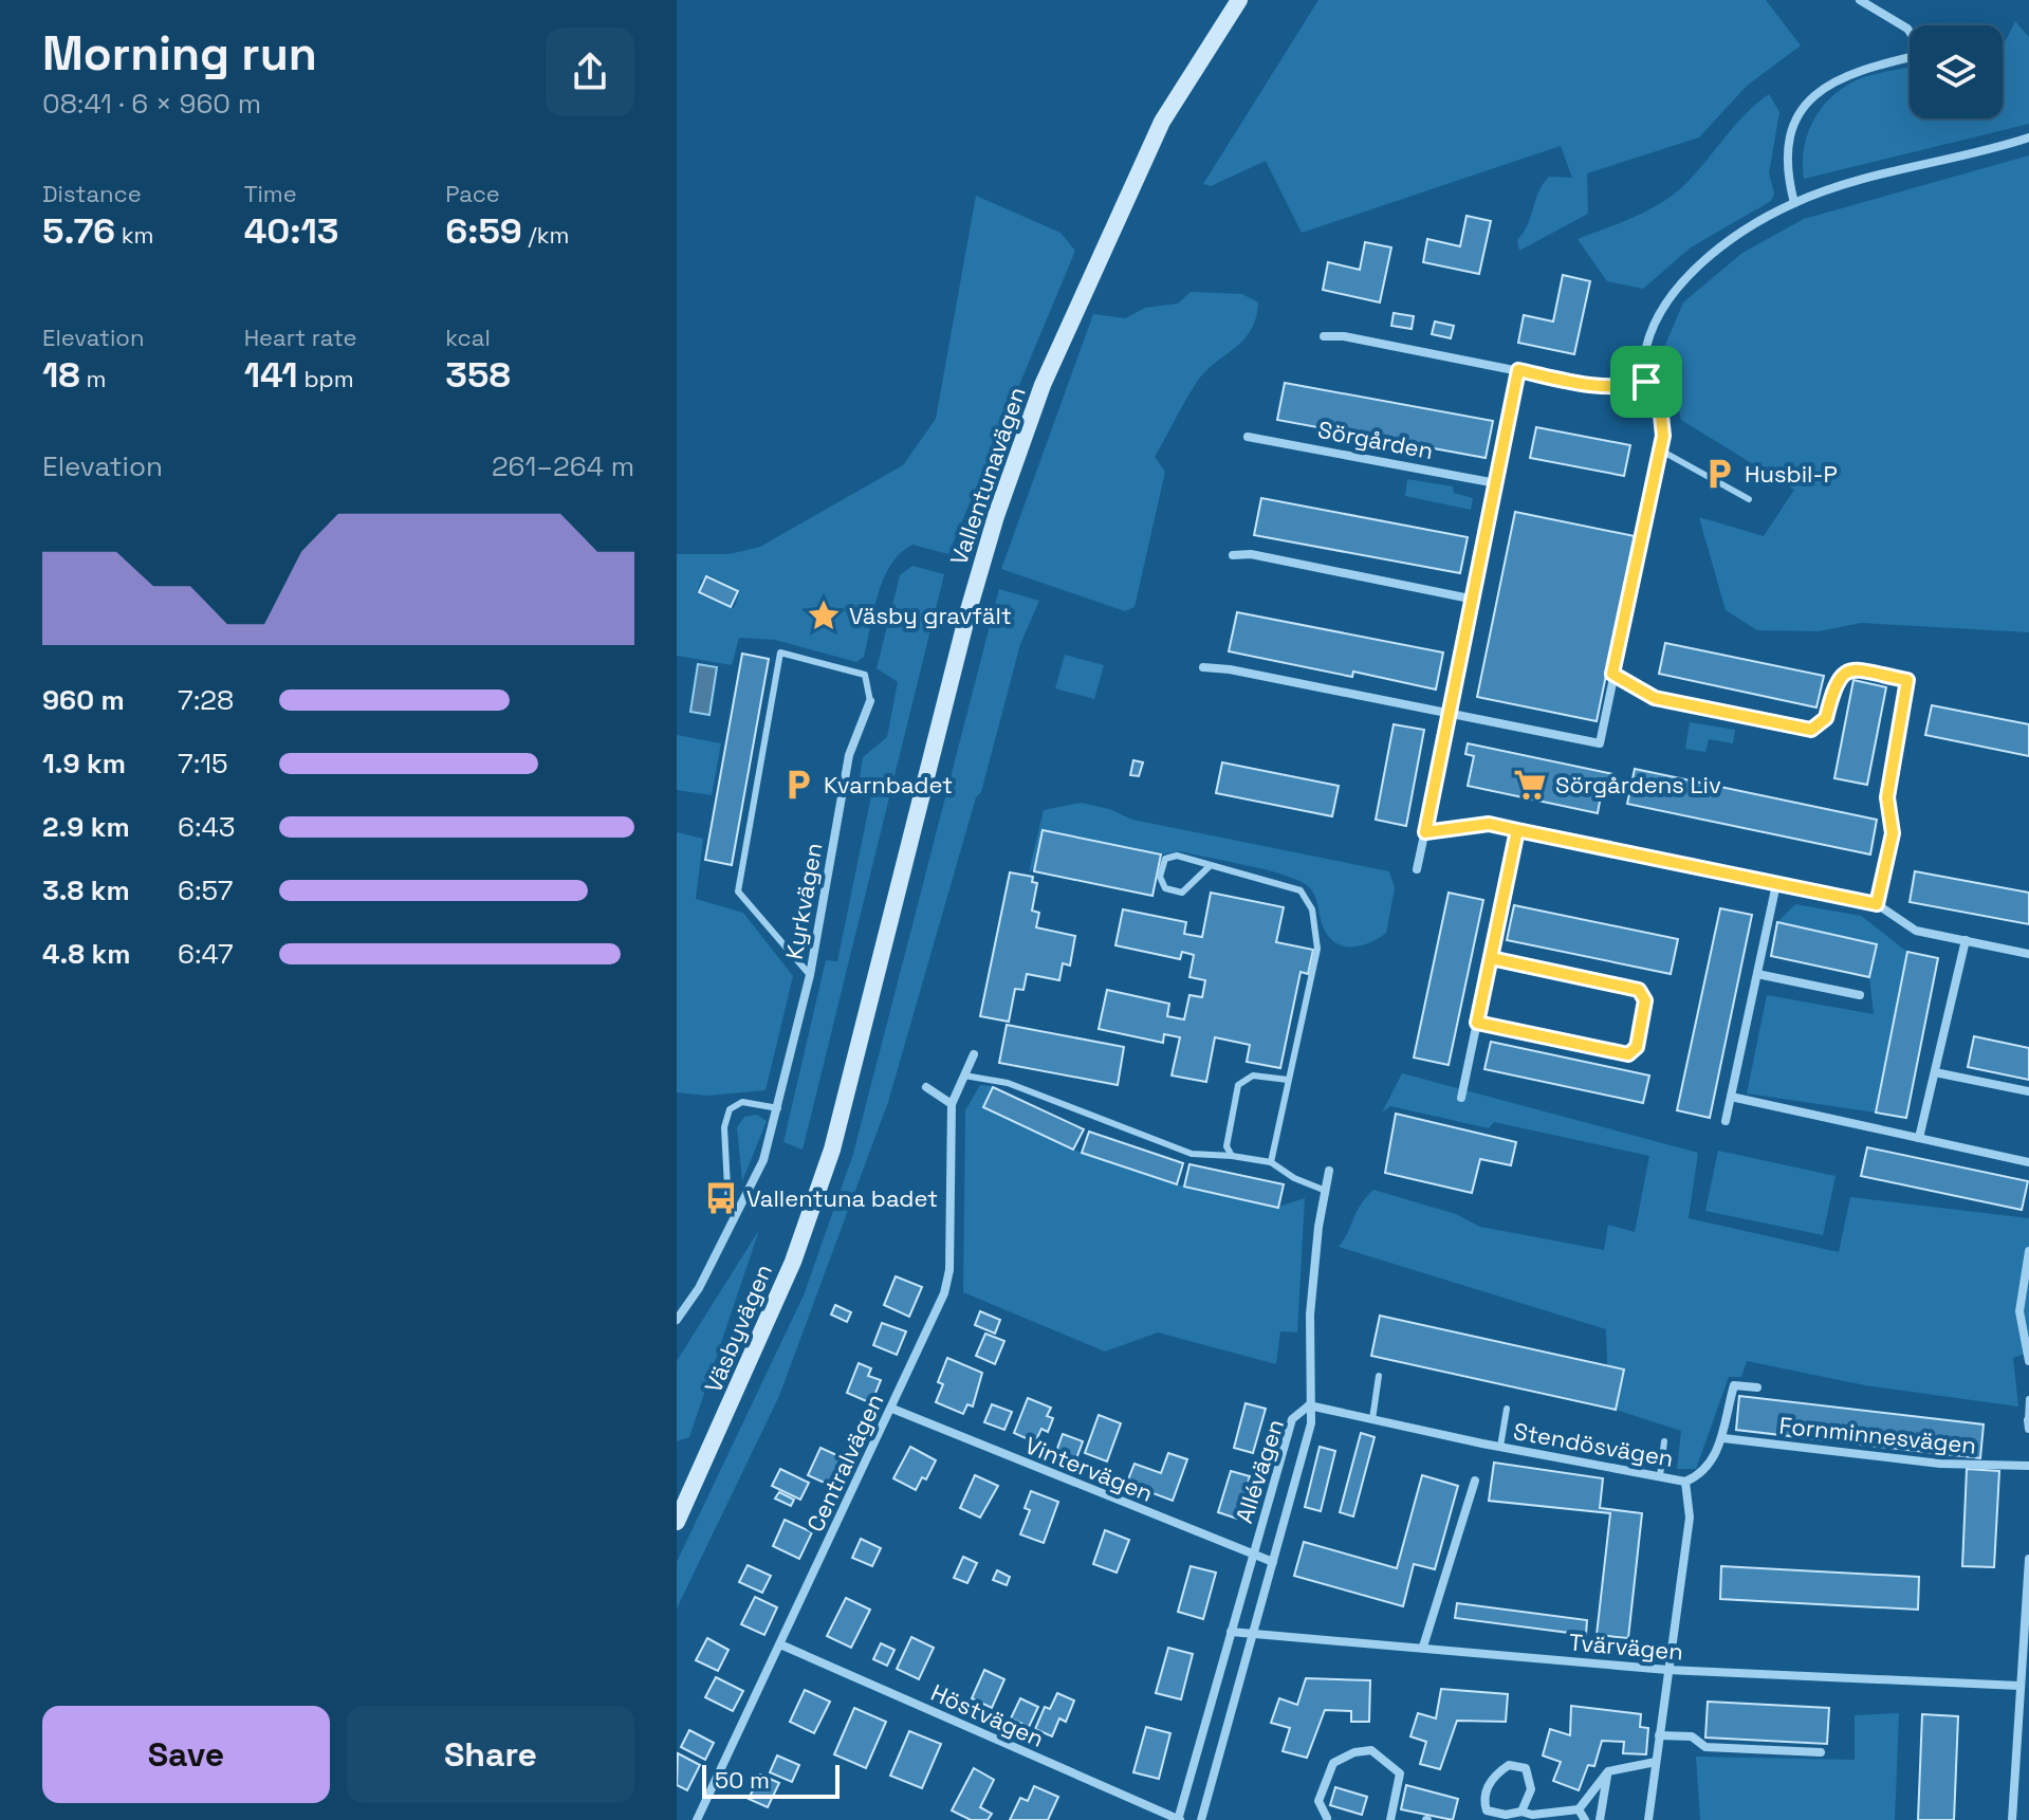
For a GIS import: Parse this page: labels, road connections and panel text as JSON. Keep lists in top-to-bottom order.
{
  "streets": {
    "main road": ["Vallentunavägen", "Väsbyvägen"],
    "street": [
      "Sörgården",
      "Kyrkvägen",
      "Fornminnesvägen",
      "Stendösvägen",
      "Centralvägen",
      "Vintervägen",
      "Allévägen",
      "Tvärvägen",
      "Höstvägen"
    ]
  },
  "crossings": [
    ["Vallentunavägen", "Väsbyvägen"],
    ["Fornminnesvägen", "Stendösvägen"],
    ["Stendösvägen", "Allévägen"],
    ["Stendösvägen", "Tvärvägen"],
    ["Centralvägen", "Vintervägen"],
    ["Centralvägen", "Höstvägen"],
    ["Vintervägen", "Allévägen"],
    ["Allévägen", "Tvärvägen"],
    ["Allévägen", "Höstvägen"]
  ],
  "places": {
    "parking": ["Husbil-P", "Kvarnbadet"],
    "place": ["Väsby gravfält"],
    "supermarket": ["Sörgårdens Liv"],
    "bus stop": ["Vallentuna badet"]
  },
  "scale_bar": "50 m",
  "page": {
    "heading": ["Morning run", "08:41 · 6 × 960 m"],
    "stats": [
      ["Distance", "5.76 km"],
      ["Time", "40:13"],
      ["Pace", "6:59 /km"],
      ["Elevation", "18 m"],
      ["Heart rate", "141 bpm"],
      ["kcal", "358"]
    ],
    "chart": ["Elevation", "261–264 m"],
    "list": [
      {
        "name": "960 m",
        "note": "7:28"
      },
      {
        "name": "1.9 km",
        "note": "7:15"
      },
      {
        "name": "2.9 km",
        "note": "6:43"
      },
      {
        "name": "3.8 km",
        "note": "6:57"
      },
      {
        "name": "4.8 km",
        "note": "6:47"
      }
    ],
    "buttons": ["Save", "Share"],
    "scale": "50 m"
  }
}
